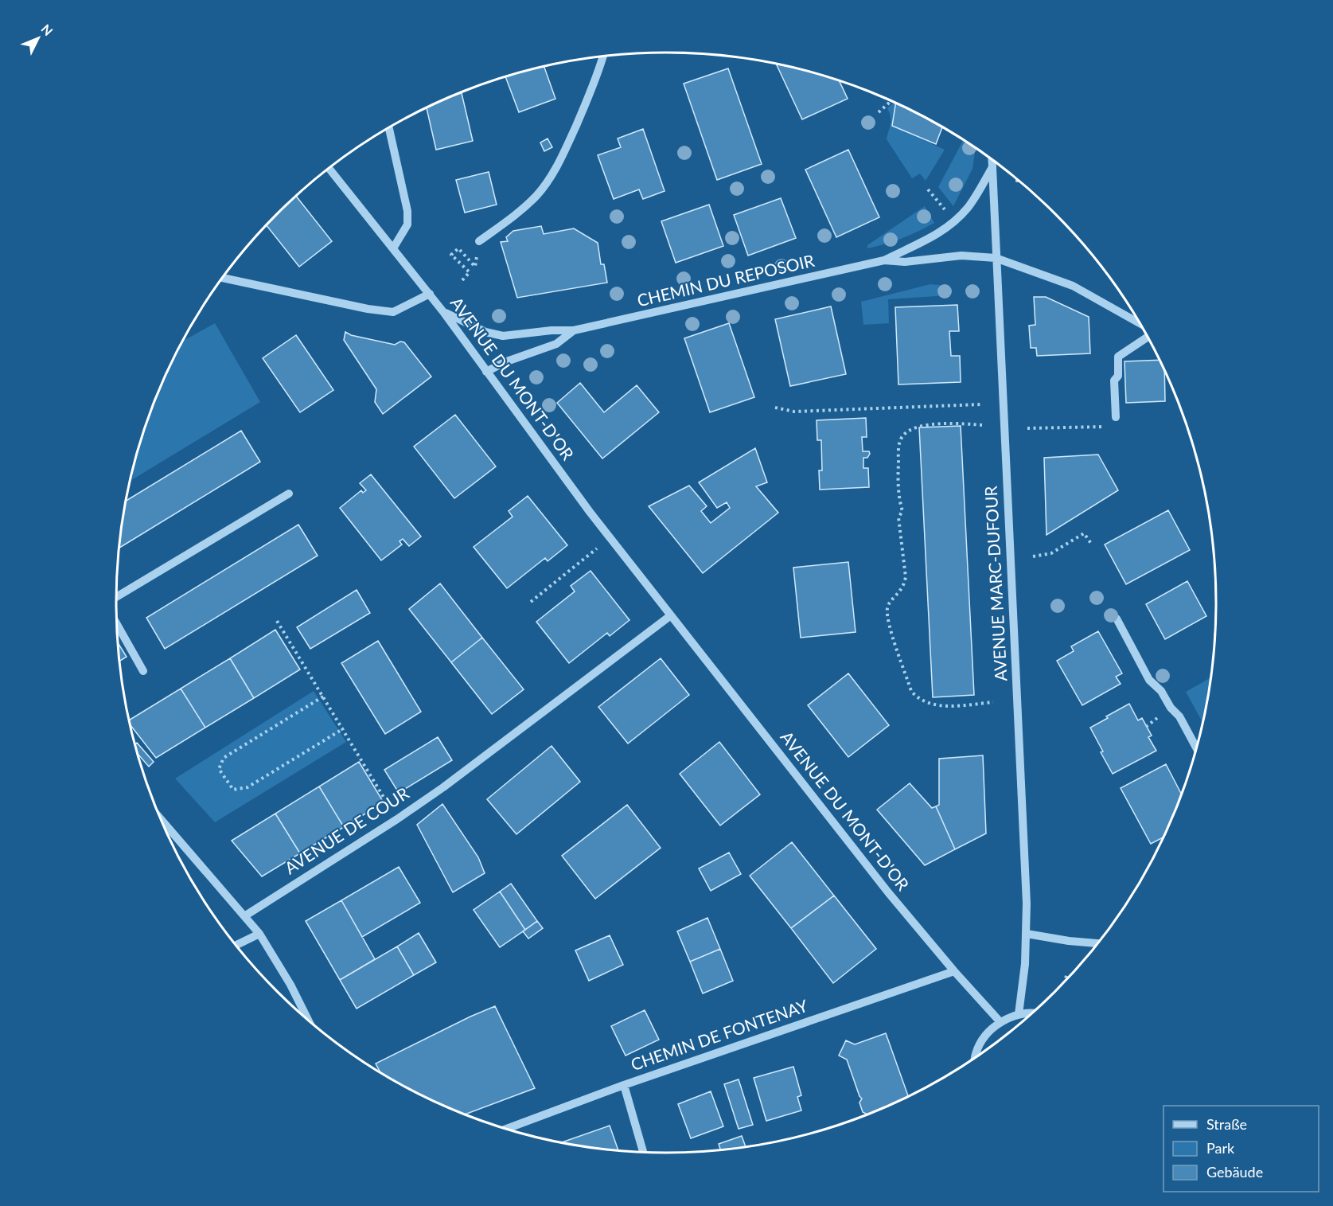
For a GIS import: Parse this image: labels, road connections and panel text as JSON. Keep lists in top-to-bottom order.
{
  "streets": {
    "street": [
      "CHEMIN DU REPOSOIR",
      "AVENUE DU MONT-D'OR",
      "AVENUE MARC-DUFOUR",
      "AVENUE DE COUR",
      "CHEMIN DE FONTENAY"
    ]
  },
  "crossings": [
    ["CHEMIN DU REPOSOIR", "AVENUE DU MONT-D'OR"],
    ["CHEMIN DU REPOSOIR", "AVENUE MARC-DUFOUR"],
    ["AVENUE DU MONT-D'OR", "AVENUE DE COUR"],
    ["AVENUE DU MONT-D'OR", "CHEMIN DE FONTENAY"]
  ],
  "legend": ["Straße", "Park", "Gebäude"],
  "north": "top right"
}
